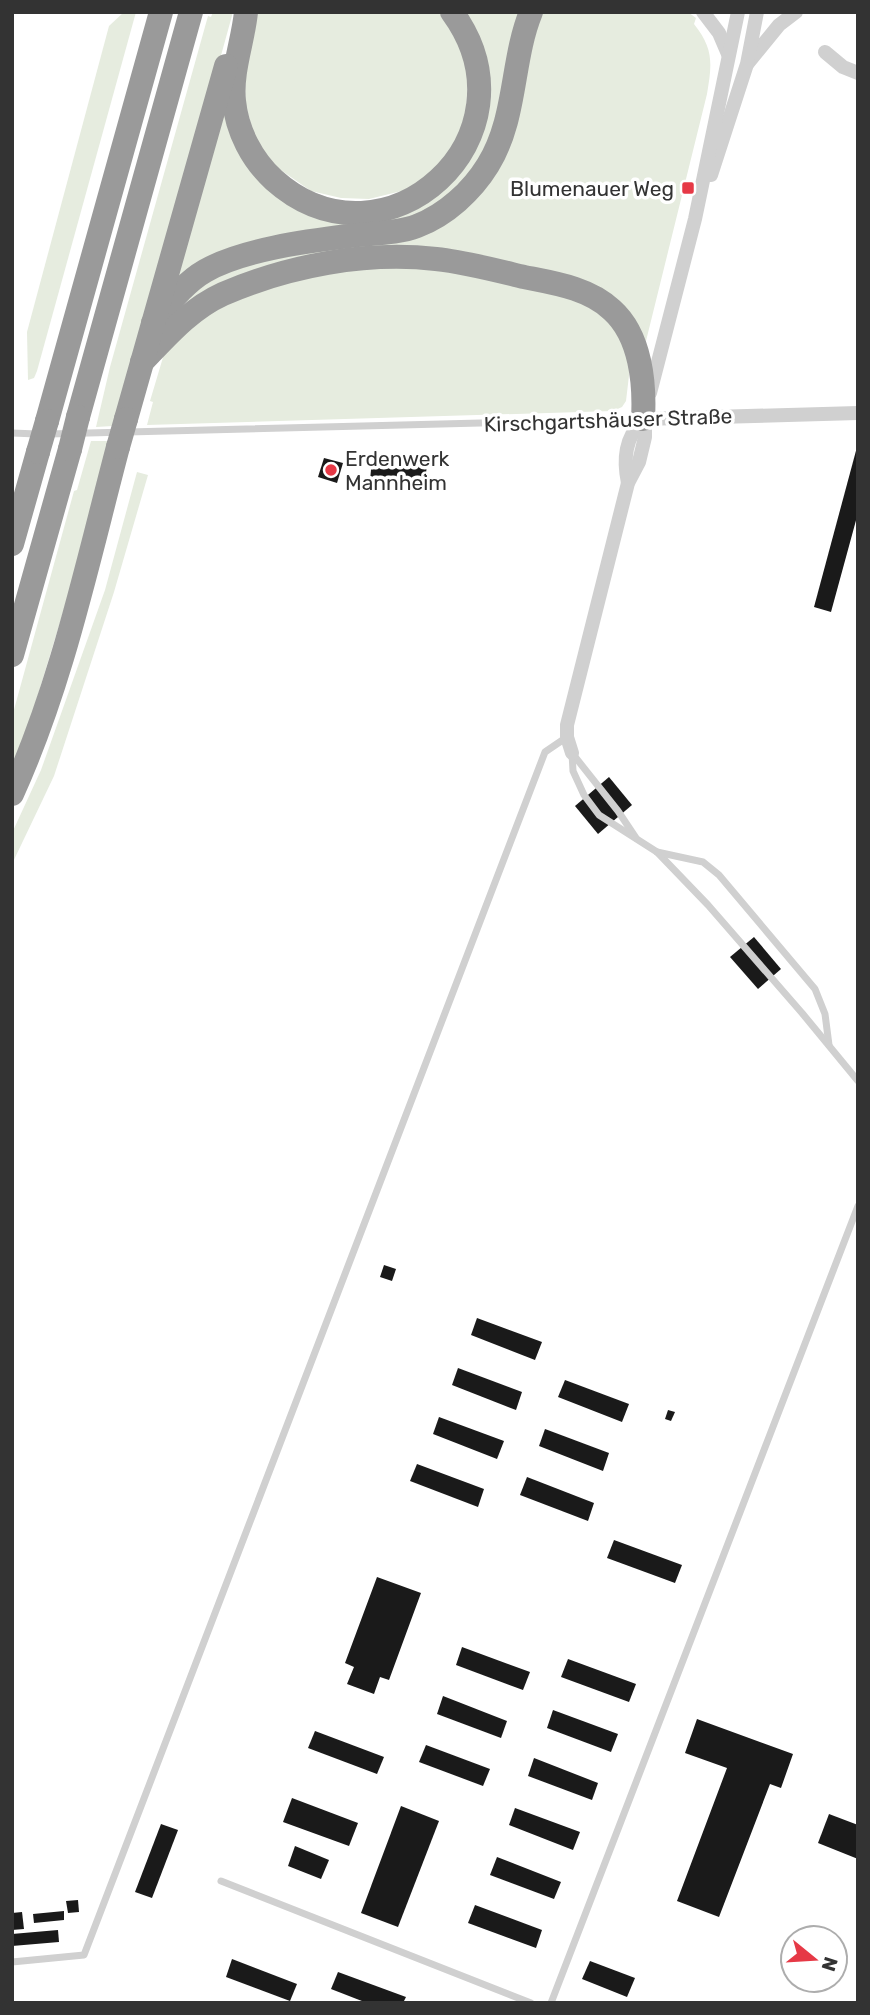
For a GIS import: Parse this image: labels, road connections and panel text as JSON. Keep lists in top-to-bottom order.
{
  "streets": {
    "street": ["Kirschgartshäuser Straße"]
  },
  "places": {
    "transit": ["Blumenauer Weg"],
    "other": ["Erdenwerk Mannheim"]
  },
  "north": "right"
}
